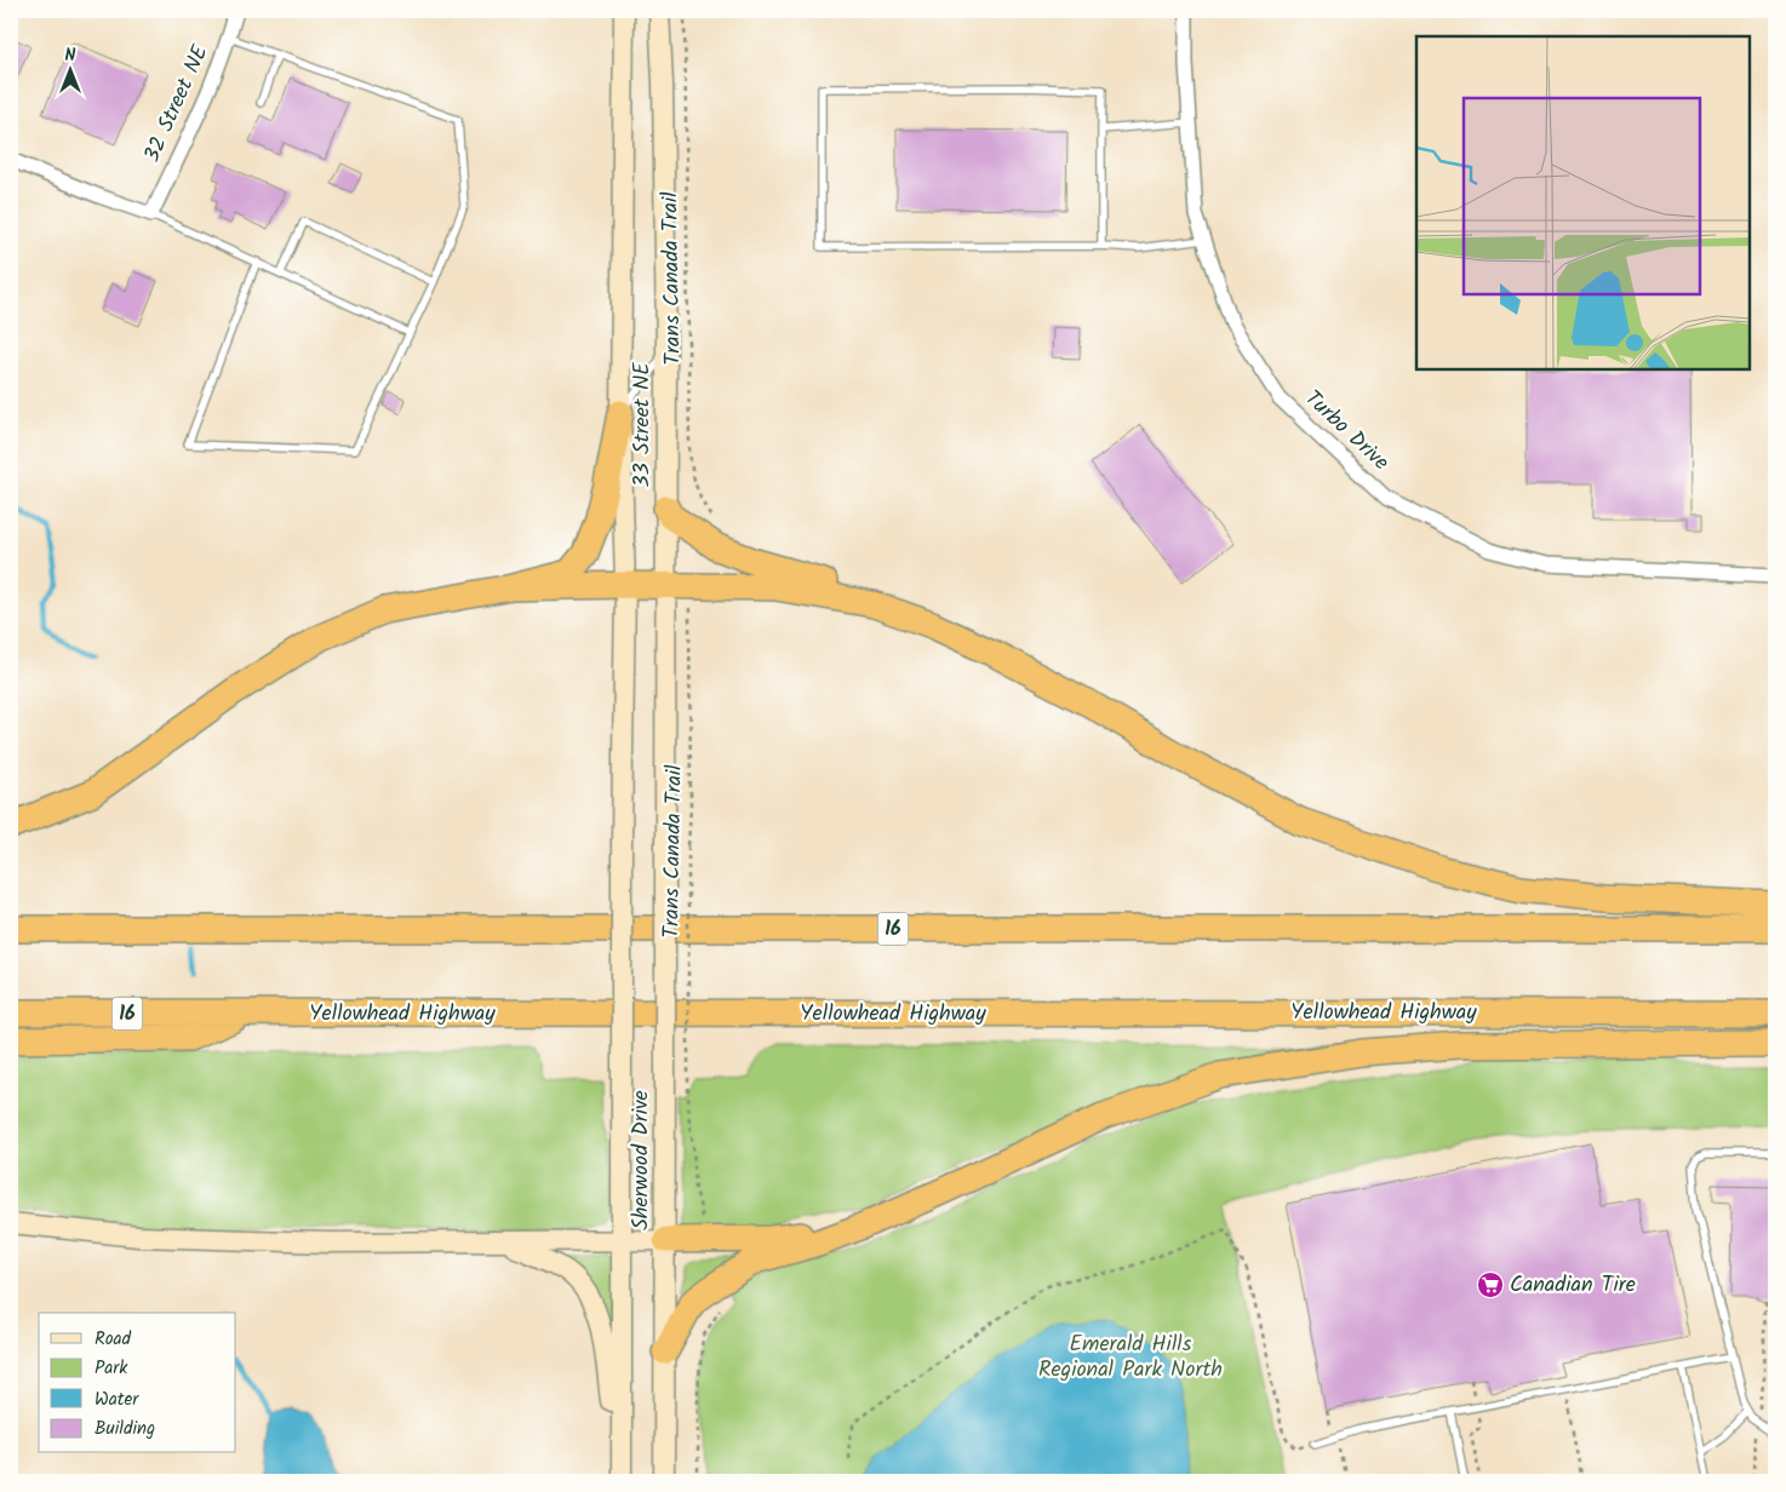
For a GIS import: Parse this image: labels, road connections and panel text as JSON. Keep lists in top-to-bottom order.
{
  "streets": {
    "highway": ["16", "Yellowhead Highway"],
    "main road": ["33 Street NE", "Sherwood Drive"],
    "street": ["32 Street NE", "Turbo Drive"],
    "path": ["Trans Canada Trail"]
  },
  "crossings": [
    ["33 Street NE", "Sherwood Drive"]
  ],
  "parks": ["Emerald Hills Regional Park North"],
  "places": {
    "supermarket": ["Canadian Tire"]
  },
  "legend": [
    "Road",
    "Park",
    "Water",
    "Building"
  ],
  "north": "top"
}
